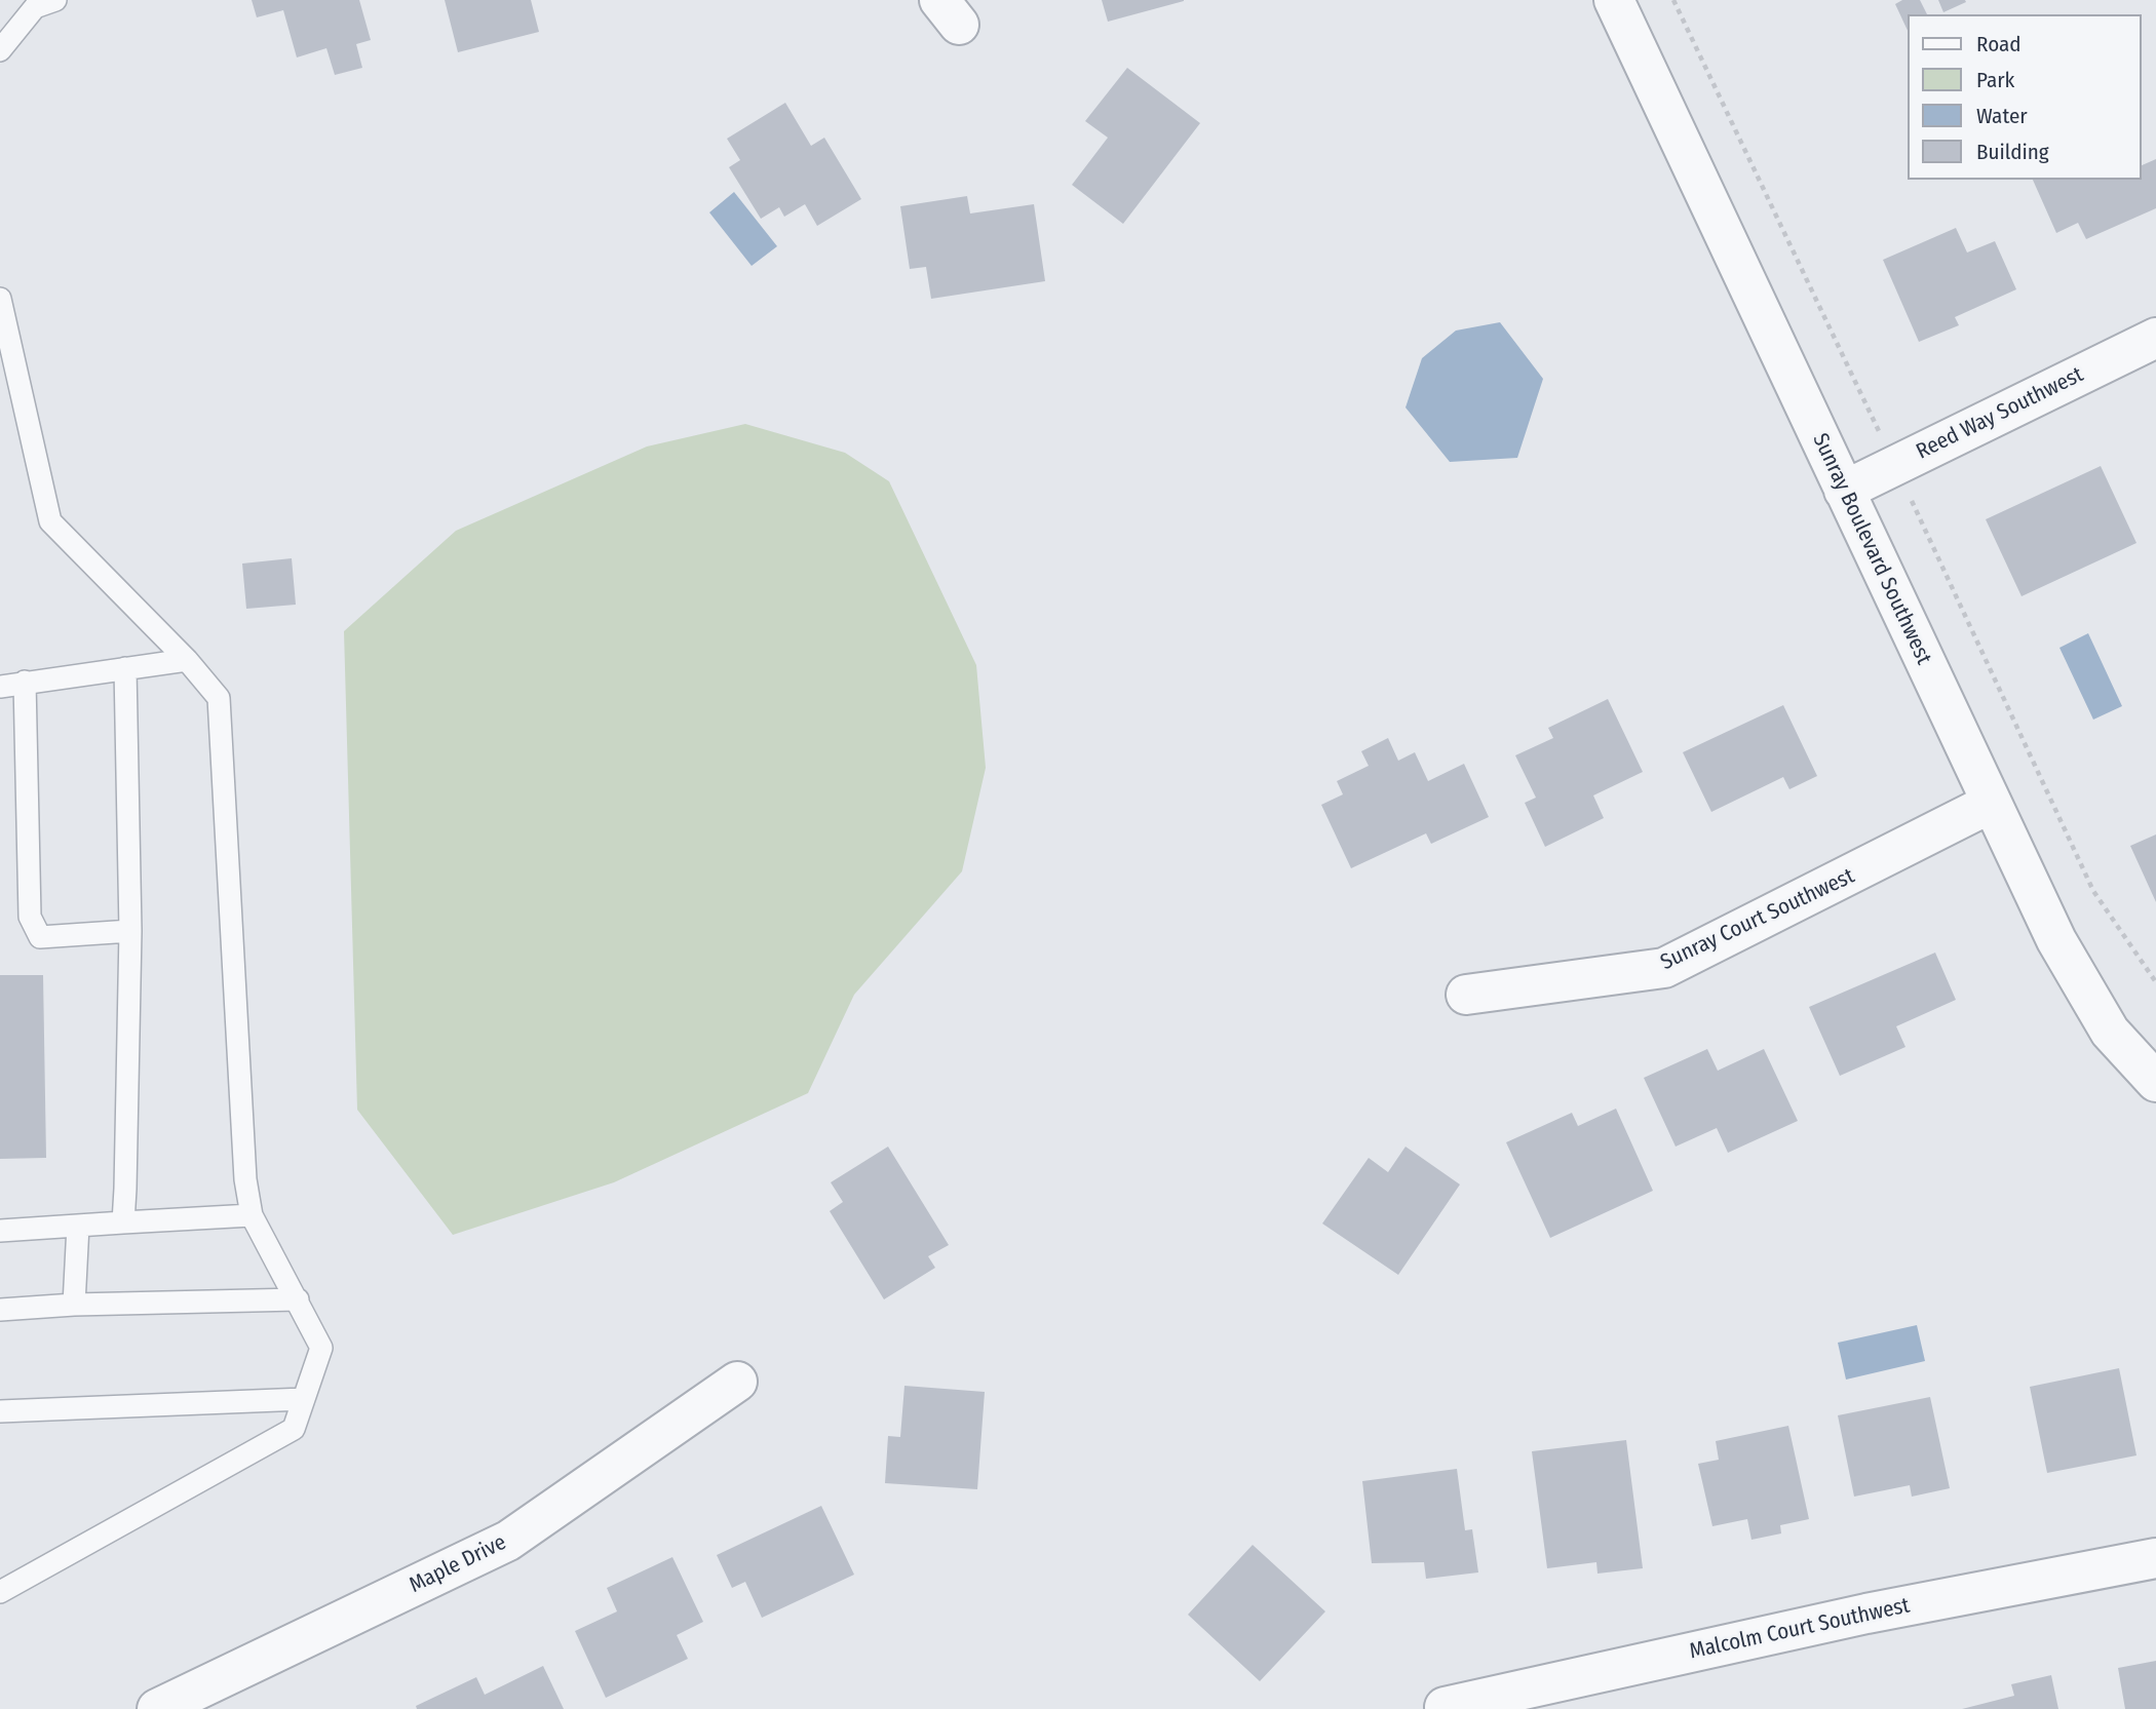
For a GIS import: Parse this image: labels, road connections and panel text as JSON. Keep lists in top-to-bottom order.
{
  "streets": {
    "street": [
      "Reed Way Southwest",
      "Sunray Boulevard Southwest",
      "Sunray Court Southwest",
      "Maple Drive",
      "Malcolm Court Southwest"
    ]
  },
  "crossings": [
    ["Reed Way Southwest", "Sunray Boulevard Southwest"],
    ["Sunray Boulevard Southwest", "Sunray Court Southwest"]
  ],
  "legend": [
    "Road",
    "Park",
    "Water",
    "Building"
  ]
}
